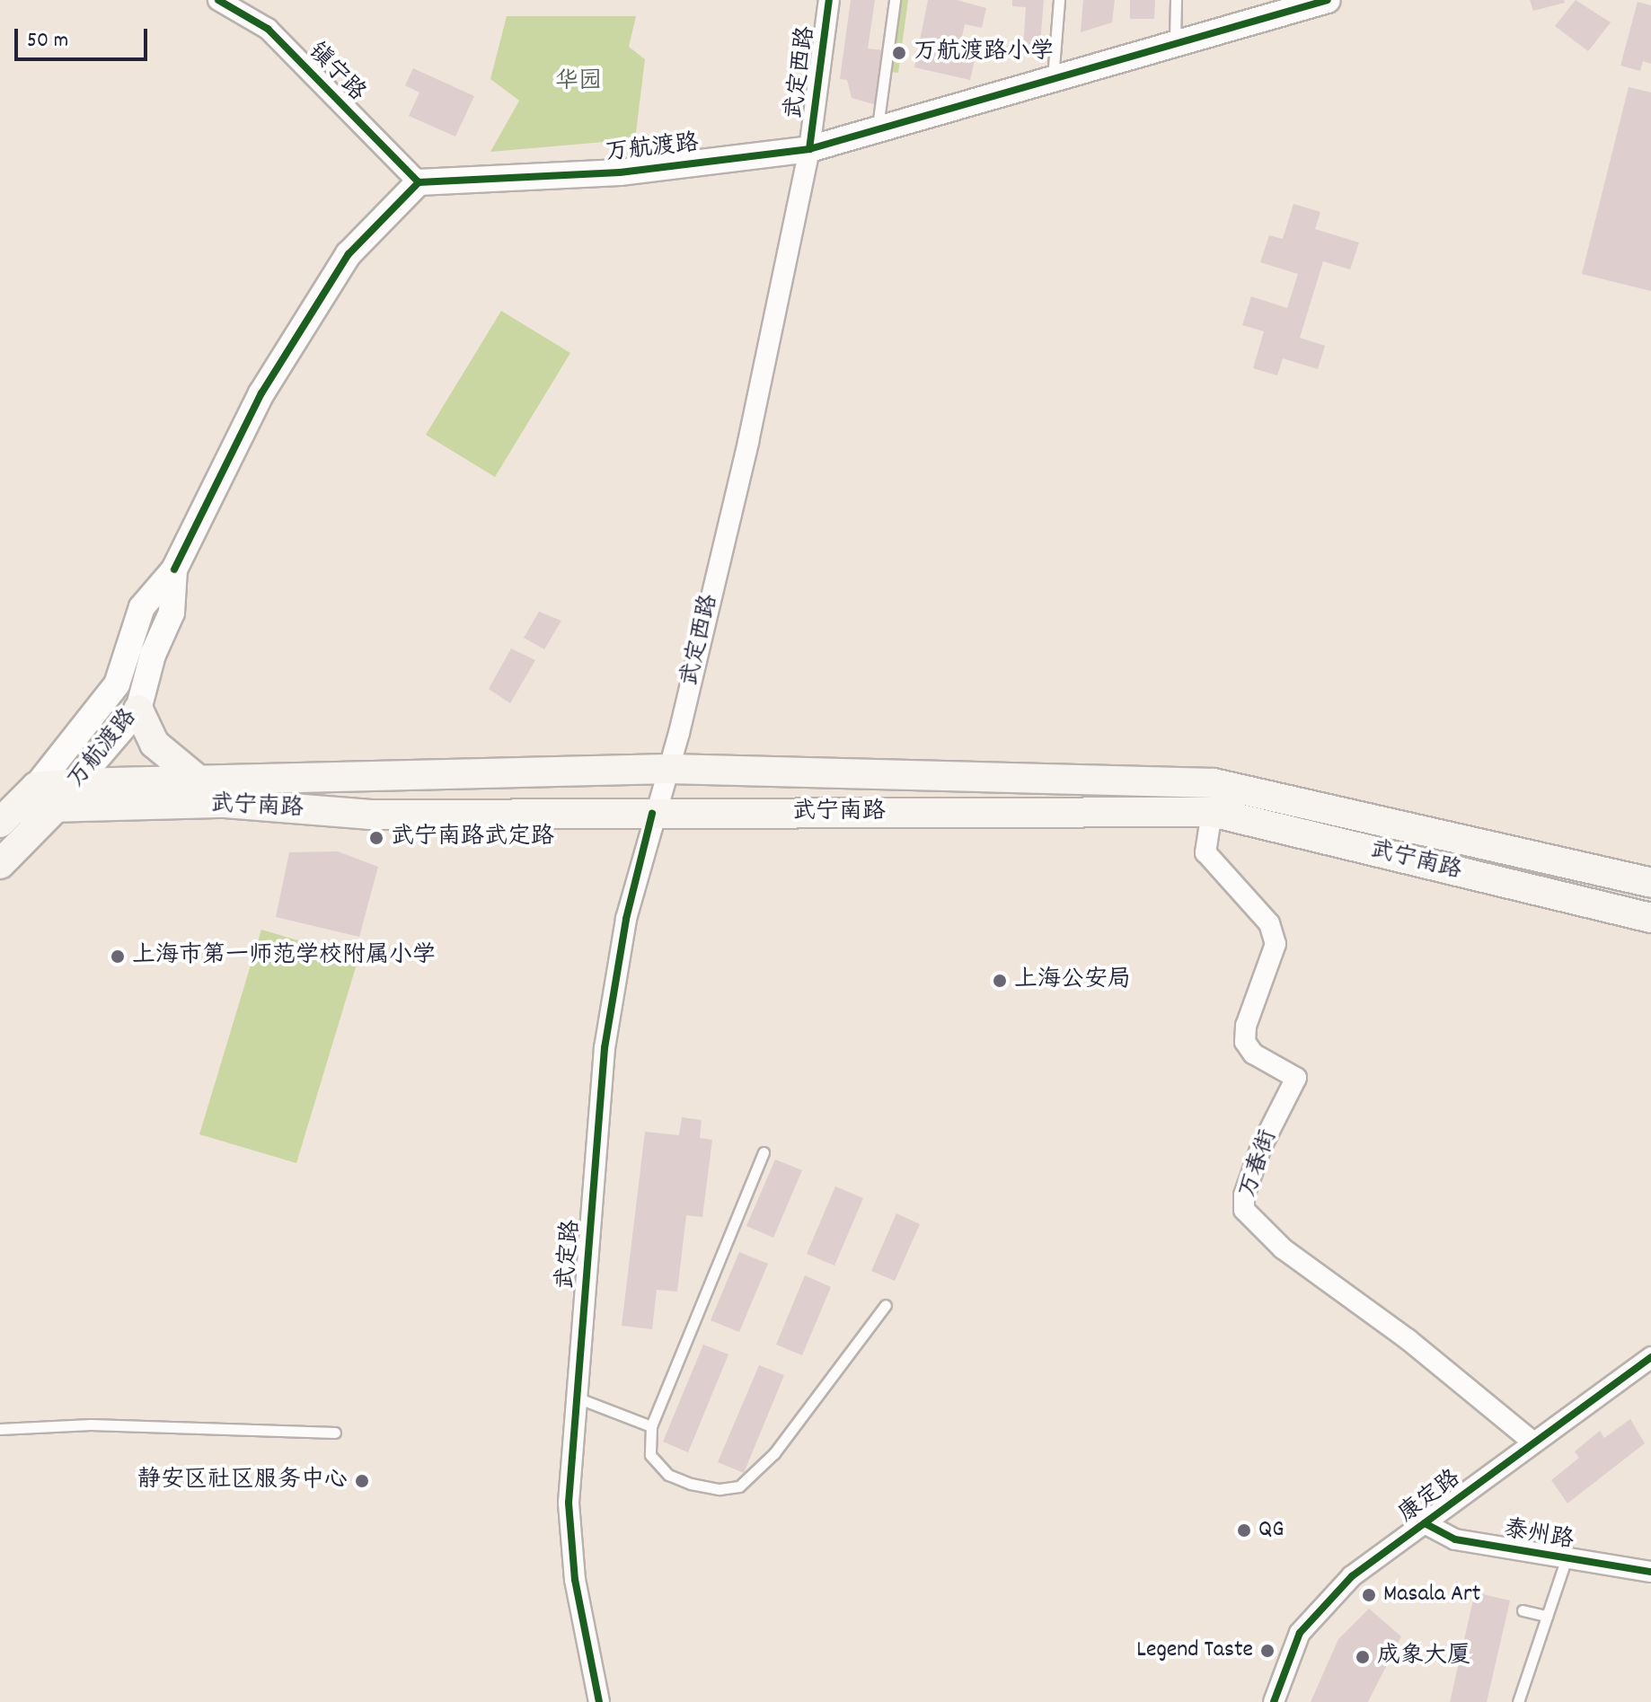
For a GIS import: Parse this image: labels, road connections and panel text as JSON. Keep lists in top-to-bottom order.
{
  "streets": {
    "main road": ["万航渡路", "武宁南路"],
    "street": [
      "镇宁路",
      "武定西路",
      "万春街",
      "武定路",
      "康定路",
      "泰州路"
    ]
  },
  "crossings": [
    ["镇宁路", "万航渡路"],
    ["武定西路", "万航渡路"],
    ["武定西路", "武宁南路"],
    ["武定西路", "武定路"],
    ["万航渡路", "武宁南路"],
    ["武宁南路", "万春街"],
    ["武宁南路", "武定路"],
    ["万春街", "康定路"],
    ["康定路", "泰州路"]
  ],
  "parks": ["华园"],
  "places": [
    "万航渡路小学",
    "武宁南路武定路",
    "上海市第一师范学校附属小学",
    "上海公安局",
    "静安区社区服务中心",
    "QG",
    "Masala Art",
    "Legend Taste",
    "成象大厦"
  ],
  "scale_bar": "50 m"
}
